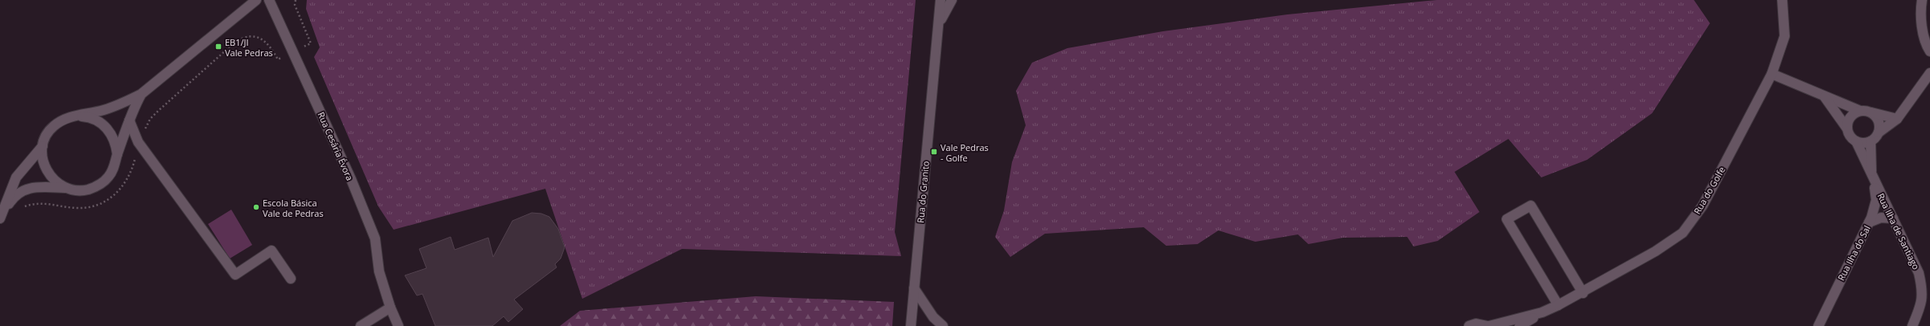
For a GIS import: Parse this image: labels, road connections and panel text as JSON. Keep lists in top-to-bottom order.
{
  "streets": {
    "street": [
      "Rua Cesária Évora",
      "Rua do Golfe",
      "Rua do Granito",
      "Rua Ilha de Santiago",
      "Rua Ilha do Sal"
    ]
  },
  "crossings": [
    ["Rua Ilha de Santiago", "Rua Ilha do Sal"]
  ],
  "places": {
    "transit": ["EB1/JI Vale Pedras", "Vale Pedras - Golfe"],
    "other": ["Escola Básica Vale de Pedras"]
  }
}
